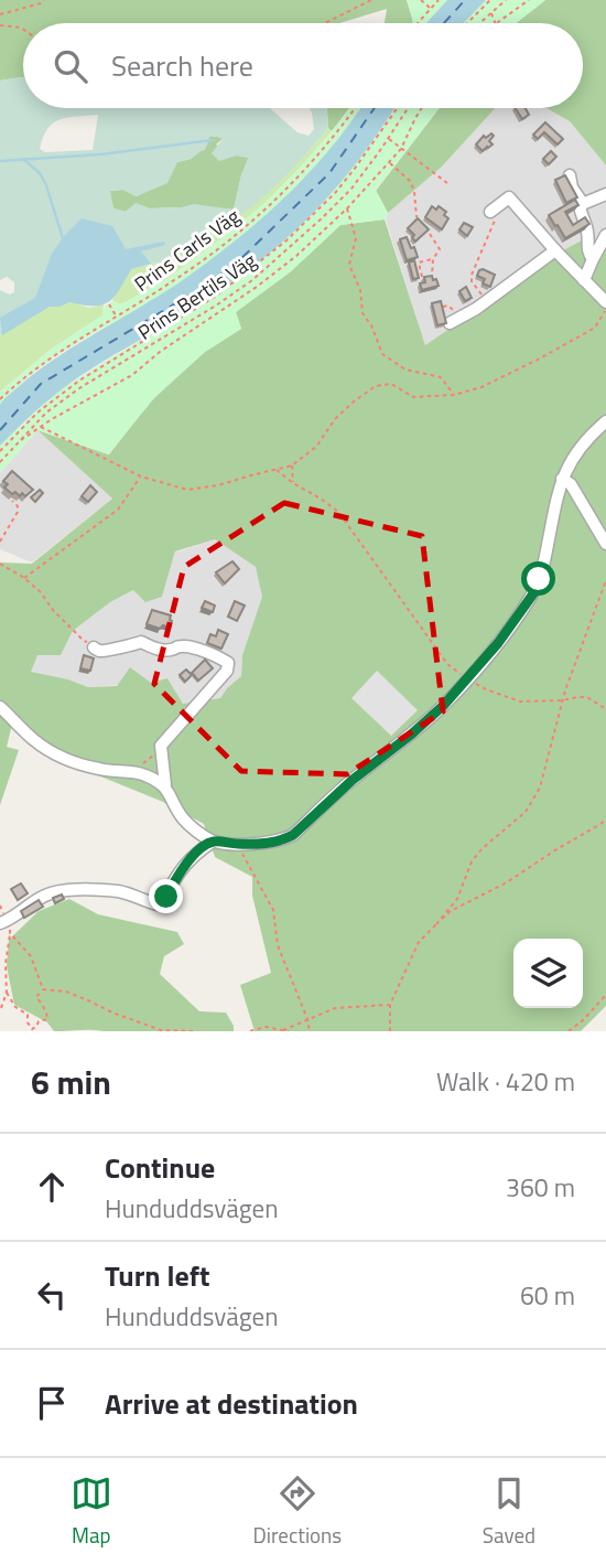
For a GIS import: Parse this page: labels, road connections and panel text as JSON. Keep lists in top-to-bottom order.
{
  "streets": {
    "path": ["Prins Carls Väg", "Prins Bertils Väg"]
  },
  "page": {
    "search": "Search here",
    "heading": ["6 min", "Walk · 420 m"],
    "list": [
      ["Continue", "Hunduddsvägen", "360 m"],
      ["Turn left", "Hunduddsvägen", "60 m"],
      "Arrive at destination"
    ],
    "nav": ["Map", "Directions", "Saved"]
  }
}
